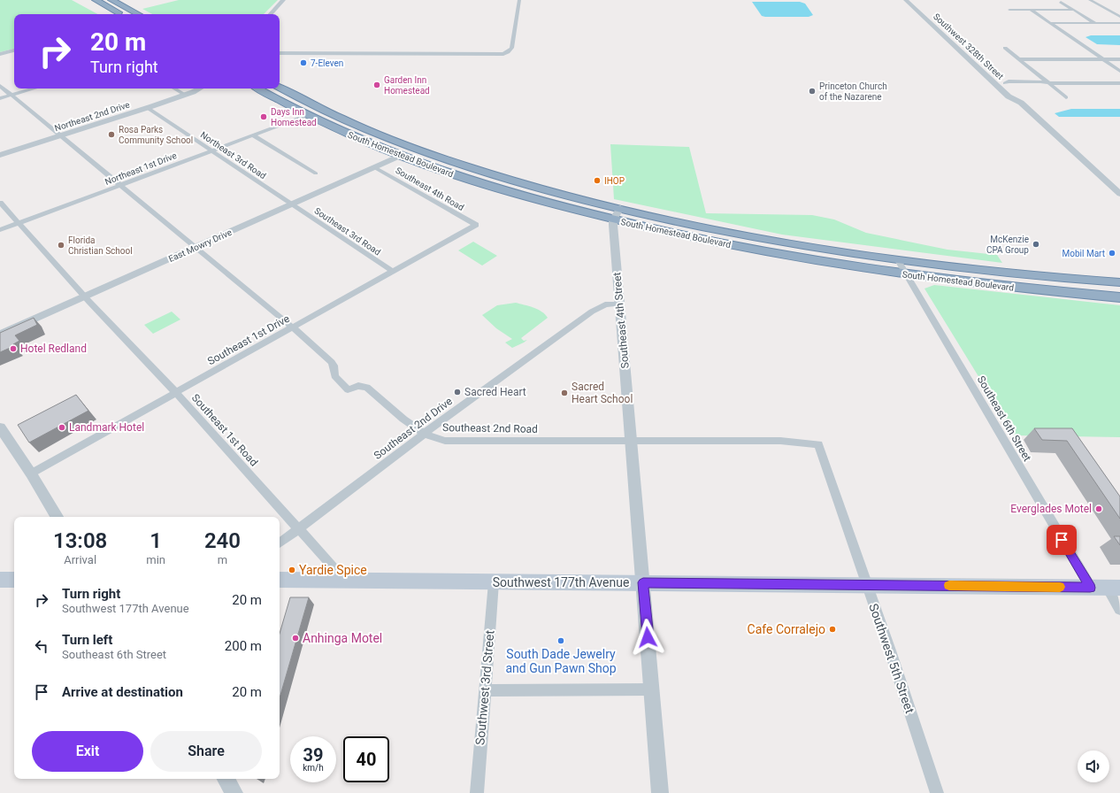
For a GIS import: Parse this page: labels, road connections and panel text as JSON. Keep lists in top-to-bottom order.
{
  "streets": {
    "highway": ["South Homestead Boulevard"],
    "main road": ["Southwest 177th Avenue"],
    "street": [
      "Southwest 328th Street",
      "Northeast 2nd Drive",
      "Northeast 3rd Road",
      "Northeast 1st Drive",
      "Southeast 4th Road",
      "Southeast 3rd Road",
      "East Mowry Drive",
      "Southeast 4th Street",
      "Southeast 1st Drive",
      "Southeast 6th Street",
      "Southeast 2nd Drive",
      "Southeast 2nd Road",
      "Southeast 1st Road",
      "Southwest 5th Street",
      "Southwest 3rd Street"
    ]
  },
  "crossings": [
    ["Northeast 2nd Drive", "Northeast 3rd Road"],
    ["Northeast 2nd Drive", "Southeast 2nd Road"],
    ["South Homestead Boulevard", "Northeast 1st Drive"],
    ["South Homestead Boulevard", "East Mowry Drive"],
    ["South Homestead Boulevard", "Southeast 4th Street"],
    ["South Homestead Boulevard", "Southeast 6th Street"],
    ["Northeast 3rd Road", "Northeast 1st Drive"],
    ["Northeast 3rd Road", "Southeast 3rd Road"],
    ["Northeast 3rd Road", "East Mowry Drive"],
    ["Northeast 1st Drive", "Southeast 2nd Road"],
    ["Northeast 1st Drive", "Southeast 1st Road"],
    ["Southeast 4th Road", "East Mowry Drive"],
    ["Southeast 4th Road", "Southeast 1st Drive"],
    ["Southeast 3rd Road", "East Mowry Drive"],
    ["Southeast 3rd Road", "Southeast 1st Drive"],
    ["East Mowry Drive", "Southeast 2nd Road"],
    ["East Mowry Drive", "Southeast 1st Road"],
    ["Southeast 4th Street", "Southeast 2nd Drive"],
    ["Southeast 4th Street", "Southeast 2nd Road"],
    ["Southeast 4th Street", "Southwest 177th Avenue"],
    ["Southeast 1st Drive", "Southeast 2nd Road"],
    ["Southeast 1st Drive", "Southeast 1st Road"],
    ["Southeast 6th Street", "Southwest 177th Avenue"],
    ["Southeast 2nd Drive", "Southeast 2nd Road"],
    ["Southeast 2nd Drive", "Southeast 1st Road"],
    ["Southeast 2nd Road", "Southwest 5th Street"],
    ["Southeast 1st Road", "Southwest 177th Avenue"],
    ["Southwest 177th Avenue", "Southwest 5th Street"],
    ["Southwest 177th Avenue", "Southwest 3rd Street"]
  ],
  "places": [
    "7-Eleven",
    "Garden Inn Homestead",
    "Princeton Church of the Nazarene",
    "Days Inn Homestead",
    "Rosa Parks Community School",
    "IHOP",
    "McKenzie CPA Group",
    "Florida Christian School",
    "Mobil Mart",
    "Hotel Redland",
    "Sacred Heart",
    "Sacred Heart School",
    "Landmark Hotel",
    "Everglades Motel",
    "Yardie Spice",
    "Cafe Corralejo",
    "Anhinga Motel",
    "South Dade Jewelry and Gun Pawn Shop"
  ],
  "page": {
    "turn": ["20 m", "Turn right"],
    "eta": [
      "13:08",
      "Arrival",
      "1",
      "min",
      "240",
      "m"
    ],
    "list": [
      {
        "name": "Turn right",
        "note": "Southwest 177th Avenue",
        "value": "20 m"
      },
      {
        "name": "Turn left",
        "note": "Southeast 6th Street",
        "value": "200 m"
      },
      {
        "name": "Arrive at destination",
        "value": "20 m"
      }
    ],
    "buttons": ["Exit", "Share"],
    "speed": "39 km/h",
    "limit": "40"
  }
}
